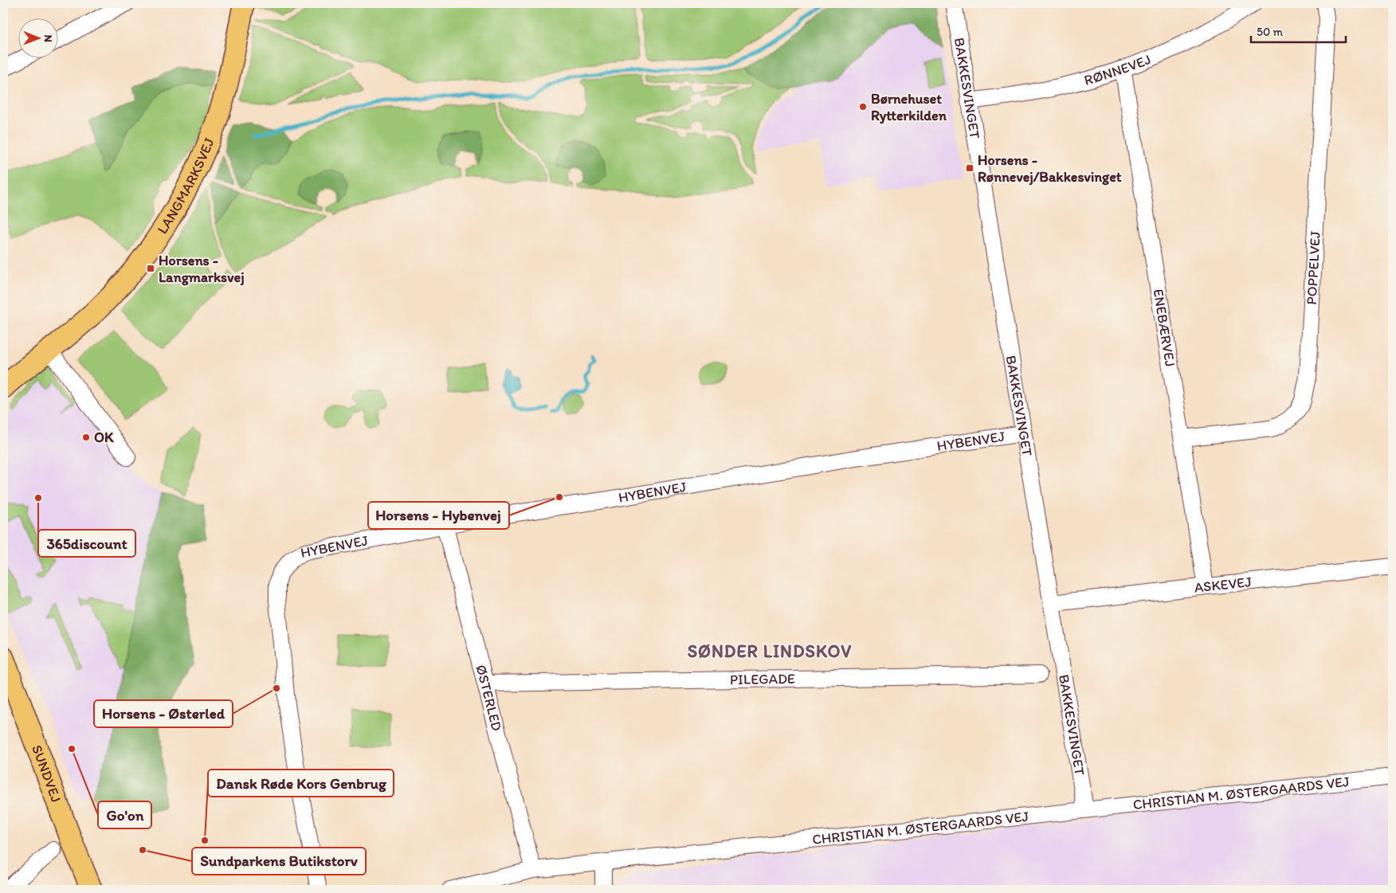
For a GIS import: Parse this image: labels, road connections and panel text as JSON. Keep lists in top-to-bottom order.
{
  "streets": {
    "main road": ["LANGMARKSVEJ", "SUNDVEJ"],
    "street": [
      "RØNNEVEJ",
      "BAKKESVINGET",
      "POPPELVEJ",
      "ENEBÆRVEJ",
      "HYBENVEJ",
      "ASKEVEJ",
      "PILEGADE",
      "ØSTERLED",
      "CHRISTIAN M. ØSTERGAARDS VEJ"
    ]
  },
  "crossings": [
    ["RØNNEVEJ", "BAKKESVINGET"],
    ["RØNNEVEJ", "ENEBÆRVEJ"],
    ["BAKKESVINGET", "HYBENVEJ"],
    ["BAKKESVINGET", "ASKEVEJ"],
    ["BAKKESVINGET", "CHRISTIAN M. ØSTERGAARDS VEJ"],
    ["POPPELVEJ", "ENEBÆRVEJ"],
    ["ENEBÆRVEJ", "ASKEVEJ"],
    ["HYBENVEJ", "ØSTERLED"],
    ["PILEGADE", "ØSTERLED"],
    ["ØSTERLED", "CHRISTIAN M. ØSTERGAARDS VEJ"]
  ],
  "districts": ["SØNDER LINDSKOV"],
  "places": {
    "other": [
      "Børnehuset Rytterkilden",
      "OK",
      "Horsens - Hybenvej",
      "365discount",
      "Horsens - Østerled",
      "Go'on",
      "Dansk Røde Kors Genbrug",
      "Sundparkens Butikstorv"
    ],
    "transit": ["Horsens - Rønnevej/Bakkesvinget", "Horsens - Langmarksvej"]
  },
  "scale_bar": "50 m",
  "north": "right"
}
